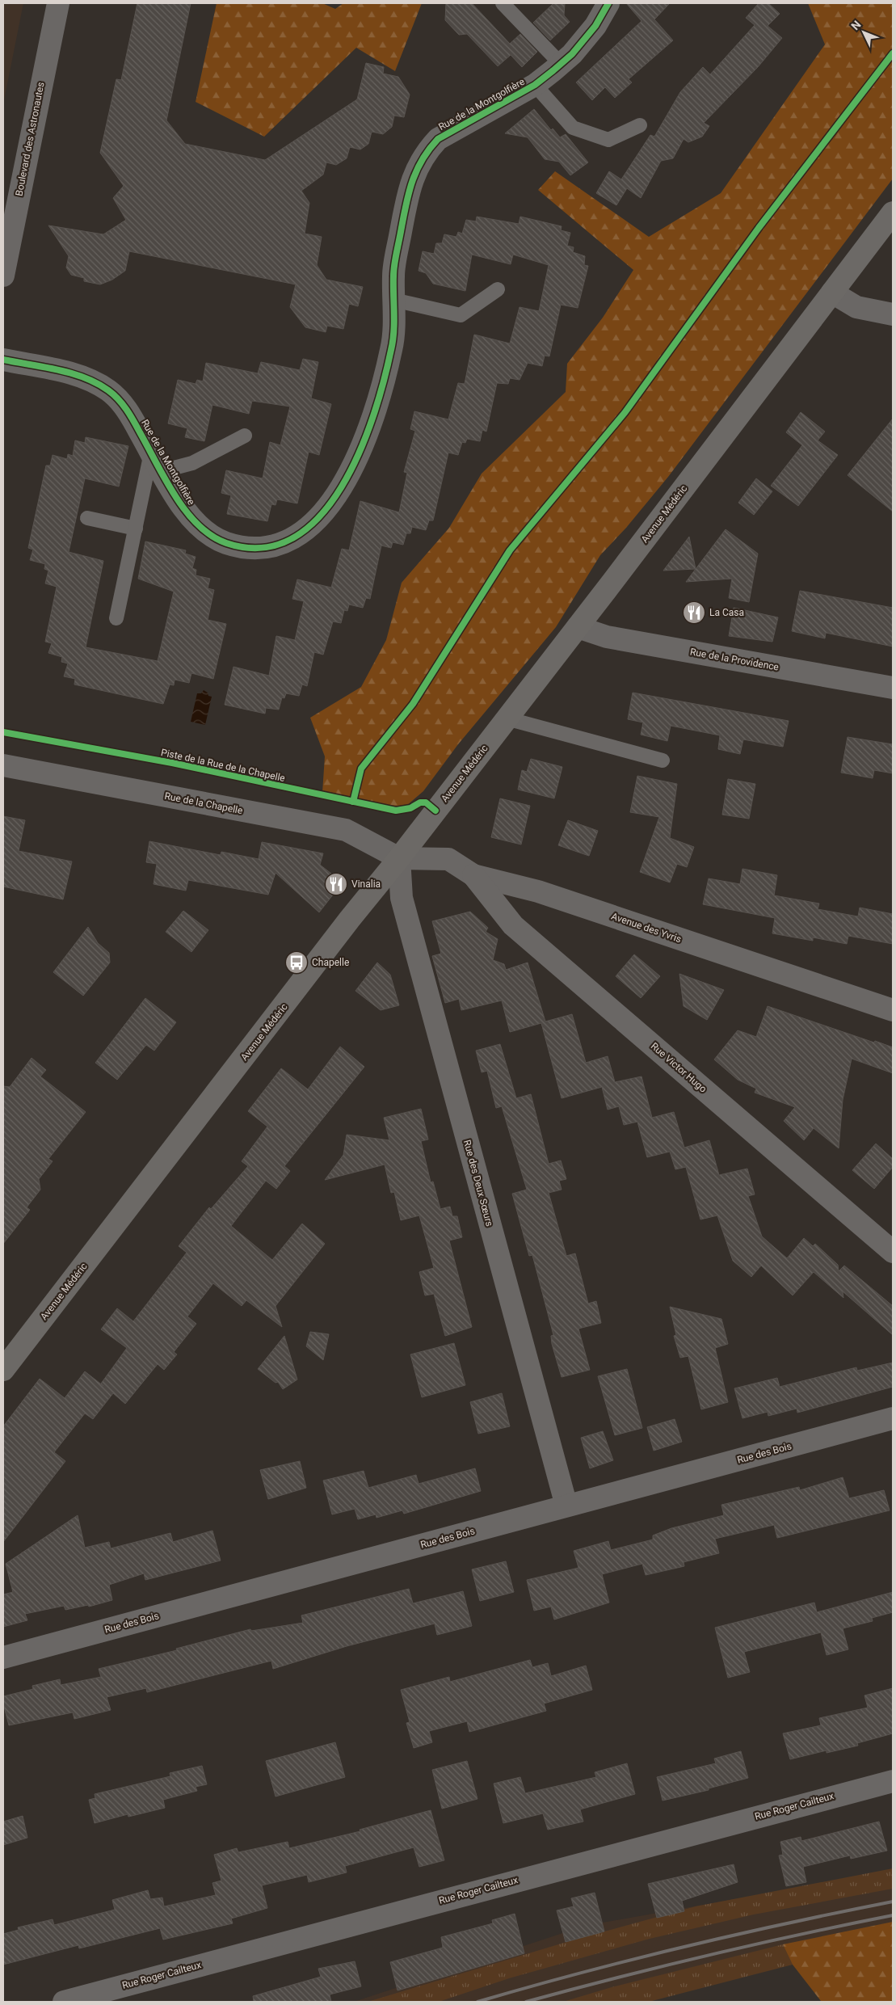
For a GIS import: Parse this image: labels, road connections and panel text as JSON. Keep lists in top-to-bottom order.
{
  "streets": {
    "main road": ["Avenue Médéric"],
    "street": [
      "Rue de la Montgolfière",
      "Boulevard des Astronautes",
      "Rue de la Providence",
      "Rue de la Chapelle",
      "Avenue des Yvris",
      "Rue Victor Hugo",
      "Rue des Deux Sœurs",
      "Rue des Bois",
      "Rue Roger Cailteux"
    ],
    "cycle path": ["Piste de la Rue de la Chapelle"]
  },
  "crossings": [
    ["Avenue Médéric", "Rue de la Providence"],
    ["Avenue Médéric", "Rue de la Chapelle"],
    ["Avenue Médéric", "Avenue des Yvris"],
    ["Avenue Médéric", "Rue des Deux Sœurs"],
    ["Rue de la Chapelle", "Avenue des Yvris"],
    ["Rue de la Chapelle", "Rue des Deux Sœurs"],
    ["Avenue des Yvris", "Rue Victor Hugo"],
    ["Avenue des Yvris", "Rue des Deux Sœurs"],
    ["Rue des Deux Sœurs", "Rue des Bois"]
  ],
  "places": {
    "restaurant": ["La Casa", "Vinalia"],
    "bus stop": ["Chapelle"]
  },
  "north": "top left"
}
